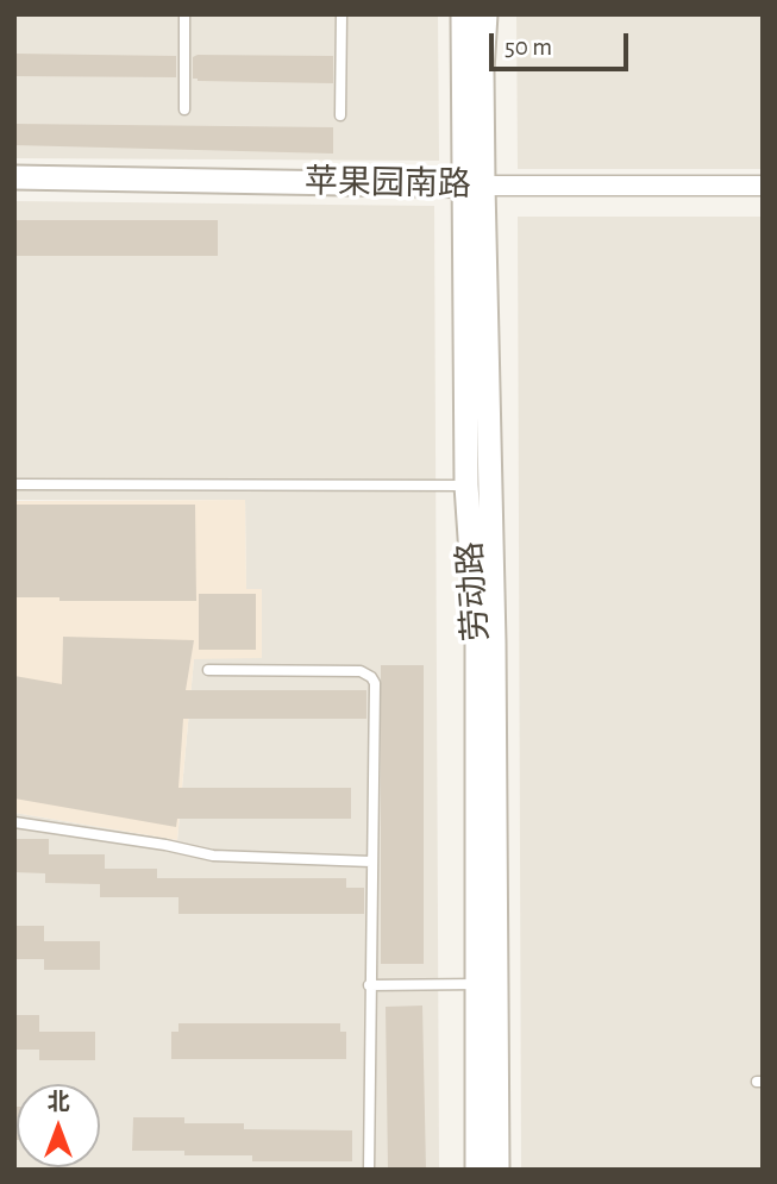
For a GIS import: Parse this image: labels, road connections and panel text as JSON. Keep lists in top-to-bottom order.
{
  "streets": {
    "street": ["苹果园南路", "劳动路"]
  },
  "crossings": [
    ["苹果园南路", "劳动路"]
  ],
  "scale_bar": "50 m",
  "north": "top"
}
